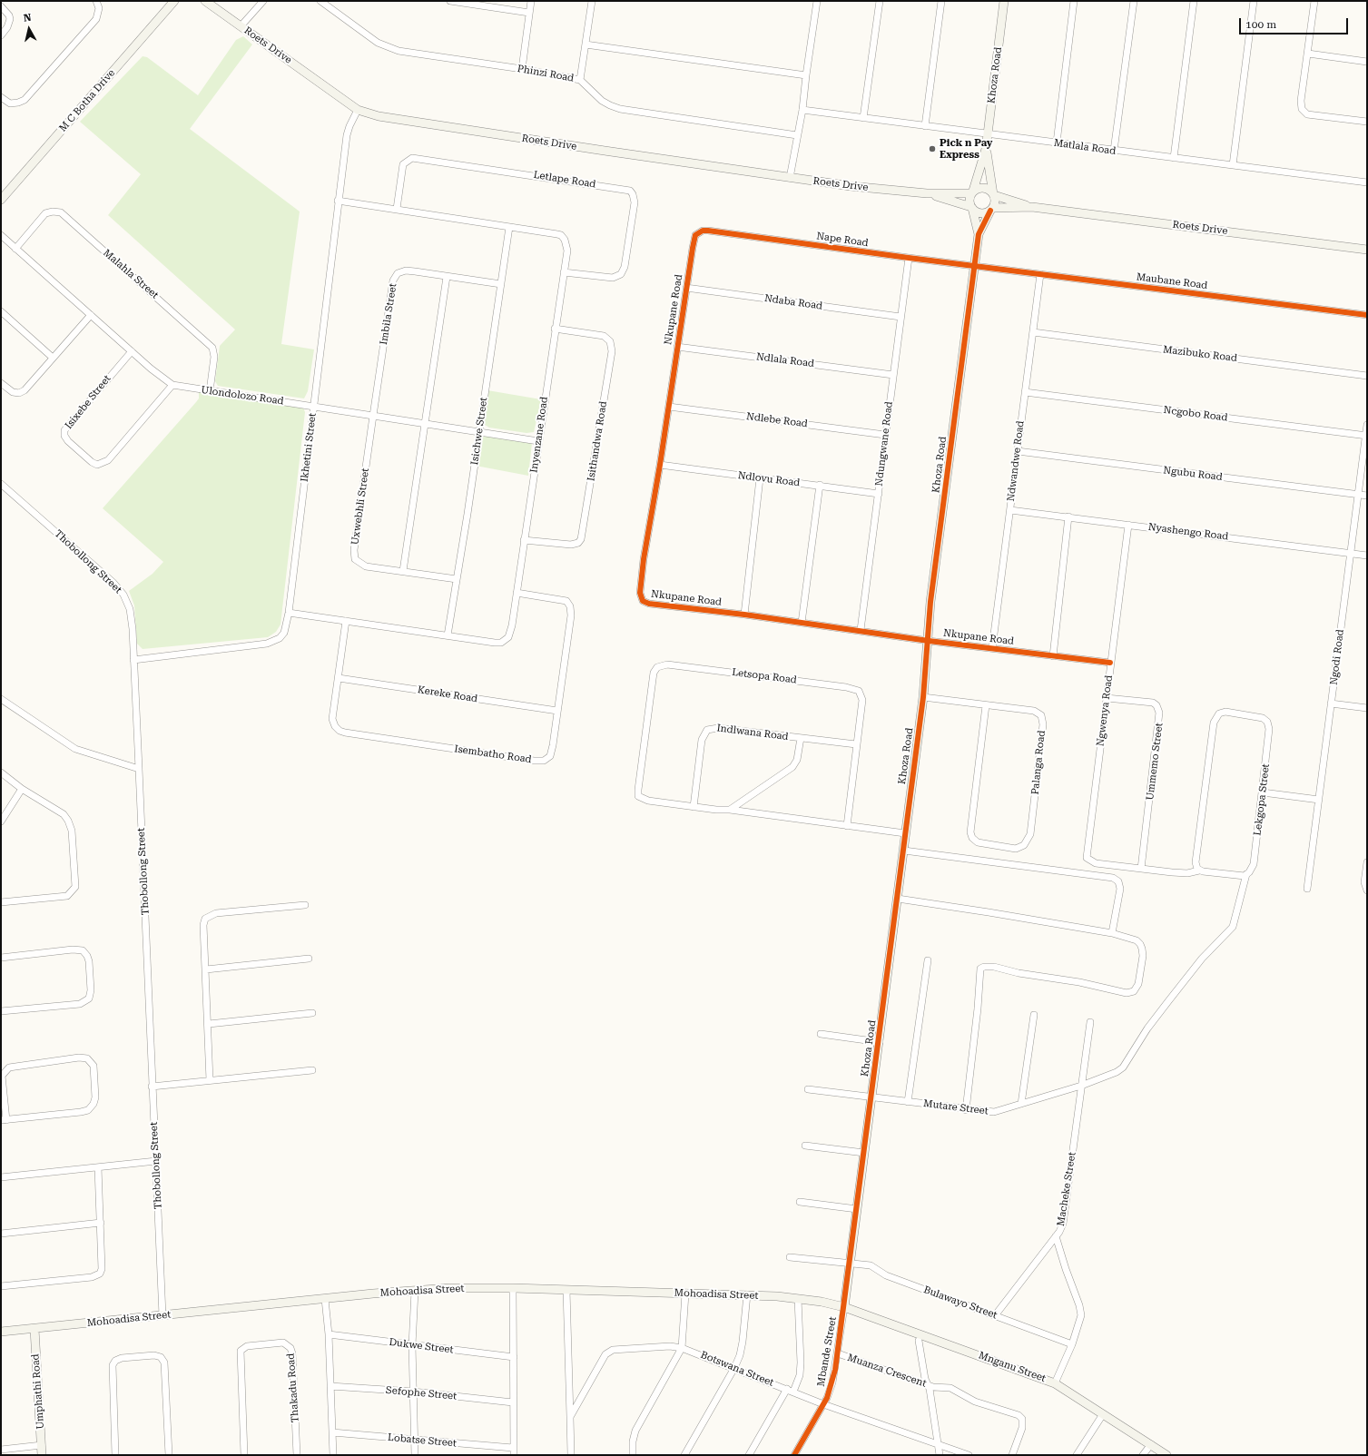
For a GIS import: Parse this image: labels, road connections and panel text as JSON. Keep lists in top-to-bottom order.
{
  "streets": {
    "street": [
      "Roets Drive",
      "Phinzi Road",
      "Khoza Road",
      "M C Botha Drive",
      "Matlala Road",
      "Letlape Road",
      "Nape Road",
      "Malahla Street",
      "Maubane Road",
      "Ndaba Road",
      "Nkupane Road",
      "Imbila Street",
      "Mazibuko Road",
      "Ndlala Road",
      "Ulondolozo Road",
      "Isixebe Street",
      "Ncgobo Road",
      "Ndlebe Road",
      "Isichwe Street",
      "Inyenzane Road",
      "Isithandwa Road",
      "Ndungwane Road",
      "Ikhetini Street",
      "Ndwandwe Road",
      "Ngubu Road",
      "Ndlovu Road",
      "Uxwebhli Street",
      "Nyashengo Road",
      "Thobollong Street",
      "Ngodi Road",
      "Letsopa Road",
      "Kereke Road",
      "Ngwenya Road",
      "Indlwana Road",
      "Isembatho Road",
      "Ummemo Street",
      "Palanga Road",
      "Lekgopa Street",
      "Mutare Street",
      "Macheke Street",
      "Mohoadisa Street",
      "Bulawayo Street",
      "Dukwe Street",
      "Mbande Street",
      "Mnganu Street",
      "Botswana Street",
      "Muanza Crescent",
      "Thakadu Road",
      "Umphathi Road",
      "Sefophe Street",
      "Lobatse Street"
    ]
  },
  "crossings": [
    ["Roets Drive", "Khoza Road"],
    ["Roets Drive", "Ikhetini Street"],
    ["Khoza Road", "Matlala Road"],
    ["Khoza Road", "Nape Road"],
    ["Khoza Road", "Maubane Road"],
    ["Khoza Road", "Nkupane Road"],
    ["Khoza Road", "Palanga Road"],
    ["Khoza Road", "Mutare Street"],
    ["Khoza Road", "Mohoadisa Street"],
    ["Khoza Road", "Bulawayo Street"],
    ["Khoza Road", "Mbande Street"],
    ["Khoza Road", "Mnganu Street"],
    ["Letlape Road", "Inyenzane Road"],
    ["Nape Road", "Maubane Road"],
    ["Nape Road", "Nkupane Road"],
    ["Nape Road", "Ndungwane Road"],
    ["Malahla Street", "Ulondolozo Road"],
    ["Maubane Road", "Ndwandwe Road"],
    ["Ndaba Road", "Nkupane Road"],
    ["Ndaba Road", "Ndungwane Road"],
    ["Nkupane Road", "Ndlala Road"],
    ["Nkupane Road", "Ndlebe Road"],
    ["Nkupane Road", "Ndungwane Road"],
    ["Nkupane Road", "Ndwandwe Road"],
    ["Nkupane Road", "Ndlovu Road"],
    ["Nkupane Road", "Ngwenya Road"],
    ["Imbila Street", "Ulondolozo Road"],
    ["Imbila Street", "Isichwe Street"],
    ["Imbila Street", "Uxwebhli Street"],
    ["Mazibuko Road", "Ndwandwe Road"],
    ["Ndlala Road", "Ndungwane Road"],
    ["Ulondolozo Road", "Isixebe Street"],
    ["Ulondolozo Road", "Isichwe Street"],
    ["Ulondolozo Road", "Inyenzane Road"],
    ["Ulondolozo Road", "Ikhetini Street"],
    ["Ulondolozo Road", "Uxwebhli Street"],
    ["Ncgobo Road", "Ndwandwe Road"],
    ["Ncgobo Road", "Ngodi Road"],
    ["Ndlebe Road", "Ndungwane Road"],
    ["Isichwe Street", "Inyenzane Road"],
    ["Isichwe Street", "Uxwebhli Street"],
    ["Inyenzane Road", "Isithandwa Road"],
    ["Inyenzane Road", "Ikhetini Street"],
    ["Inyenzane Road", "Isembatho Road"],
    ["Ndungwane Road", "Ndlovu Road"],
    ["Ikhetini Street", "Thobollong Street"],
    ["Ndwandwe Road", "Ngubu Road"],
    ["Ndwandwe Road", "Nyashengo Road"],
    ["Ngubu Road", "Ngodi Road"],
    ["Nyashengo Road", "Ngodi Road"],
    ["Nyashengo Road", "Ngwenya Road"],
    ["Thobollong Street", "Mohoadisa Street"],
    ["Letsopa Road", "Indlwana Road"],
    ["Kereke Road", "Isembatho Road"],
    ["Ngwenya Road", "Ummemo Street"],
    ["Lekgopa Street", "Mutare Street"],
    ["Lekgopa Street", "Macheke Street"],
    ["Mutare Street", "Macheke Street"],
    ["Macheke Street", "Bulawayo Street"],
    ["Mohoadisa Street", "Mbande Street"],
    ["Mohoadisa Street", "Mnganu Street"],
    ["Mohoadisa Street", "Umphathi Road"],
    ["Mbande Street", "Mnganu Street"],
    ["Mbande Street", "Botswana Street"],
    ["Mbande Street", "Muanza Crescent"]
  ],
  "places": ["Pick n Pay Express"],
  "scale_bar": "100 m",
  "north": "top"
}
